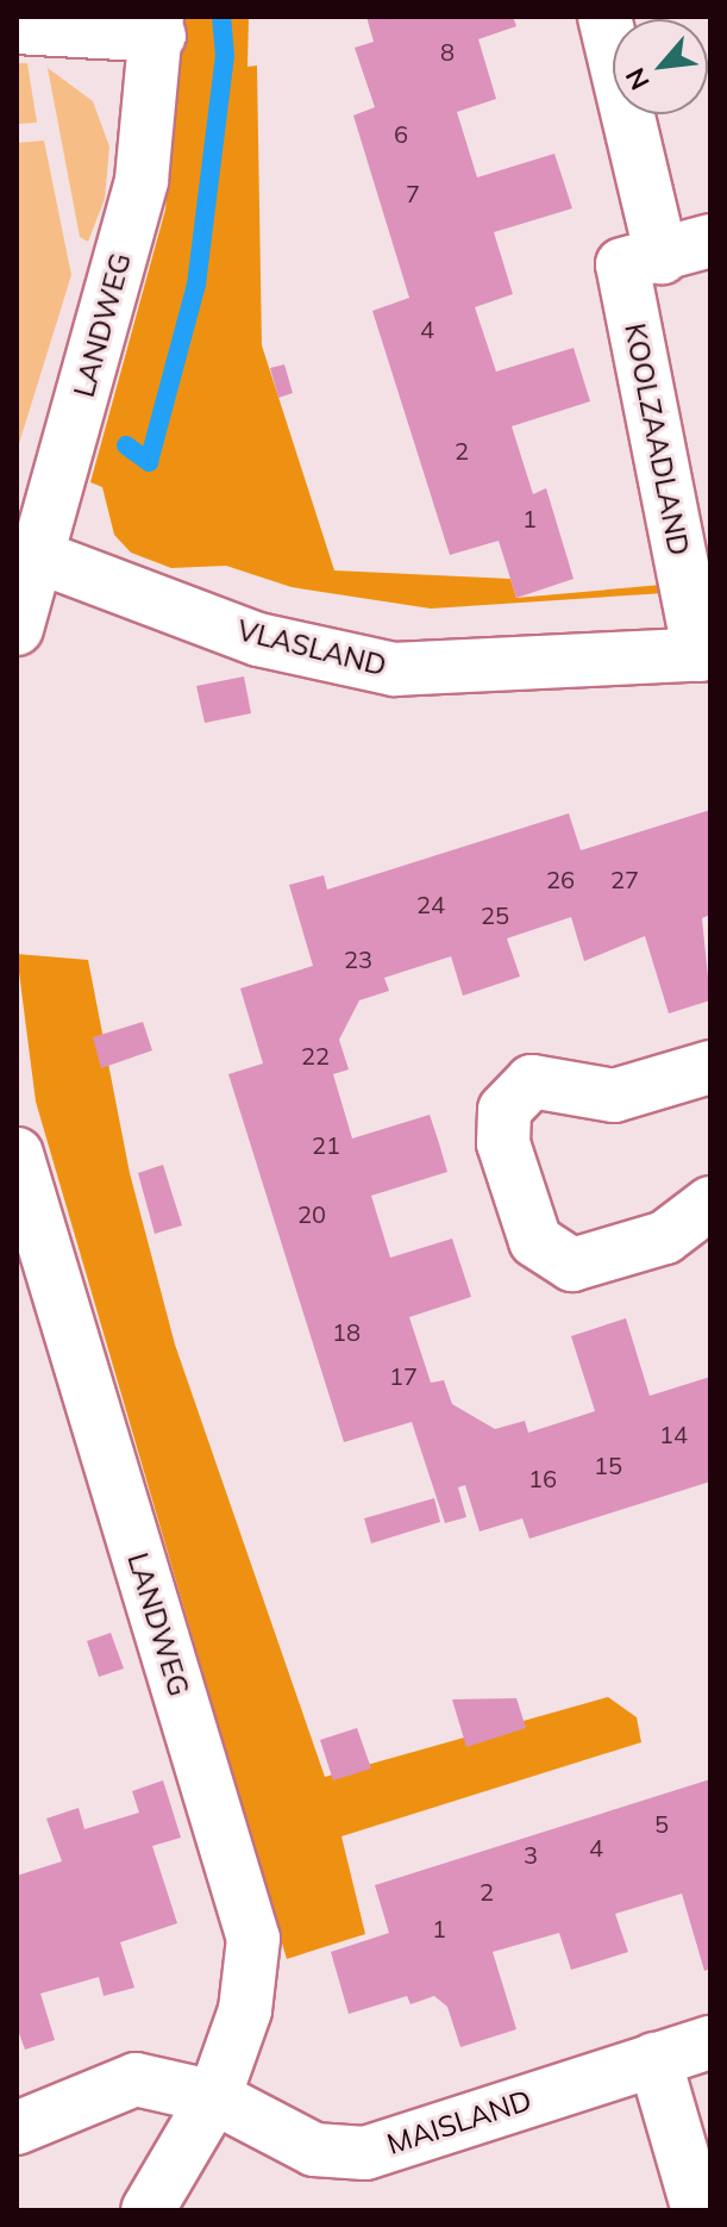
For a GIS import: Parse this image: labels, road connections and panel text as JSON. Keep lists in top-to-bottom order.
{
  "streets": {
    "street": [
      "LANDWEG",
      "KOOLZAADLAND",
      "VLASLAND",
      "MAISLAND"
    ]
  },
  "crossings": [
    ["LANDWEG", "VLASLAND"],
    ["LANDWEG", "MAISLAND"],
    ["KOOLZAADLAND", "VLASLAND"]
  ],
  "house_numbers": [
    "8",
    "6",
    "7",
    "4",
    "2",
    "1",
    "26",
    "27",
    "24",
    "25",
    "23",
    "22",
    "21",
    "20",
    "18",
    "17",
    "14",
    "15",
    "16",
    "5",
    "4",
    "3",
    "2",
    "1"
  ],
  "north": "bottom left"
}
